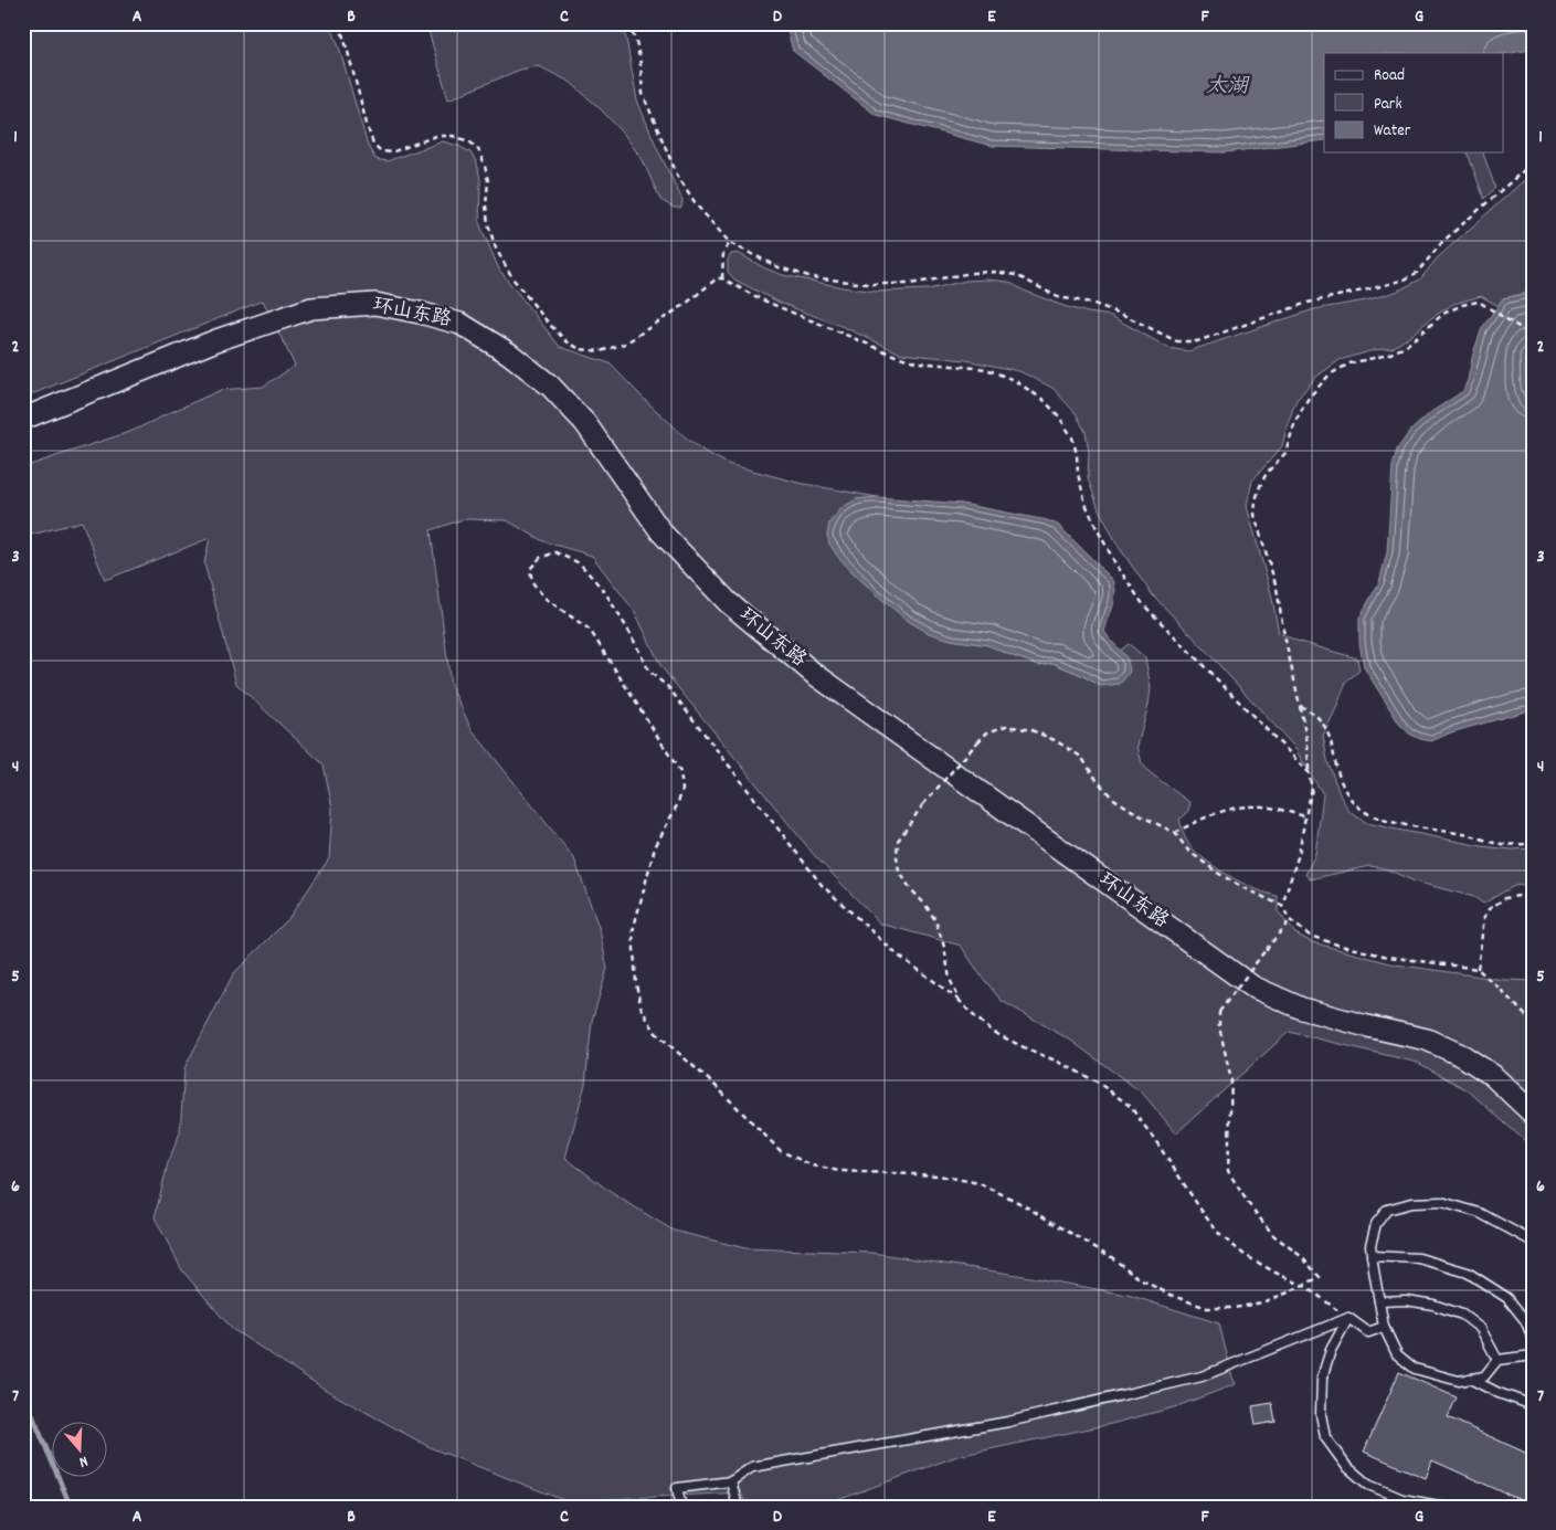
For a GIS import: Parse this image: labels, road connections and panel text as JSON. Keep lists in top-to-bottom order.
{
  "streets": {
    "street": ["环山东路"]
  },
  "water": ["太湖"],
  "legend": ["Road", "Park", "Water"],
  "north": "bottom",
  "grid": {
    "columns": [
      "A",
      "B",
      "C",
      "D",
      "E",
      "F",
      "G"
    ],
    "rows": [
      "1",
      "2",
      "3",
      "4",
      "5",
      "6",
      "7"
    ]
  }
}
